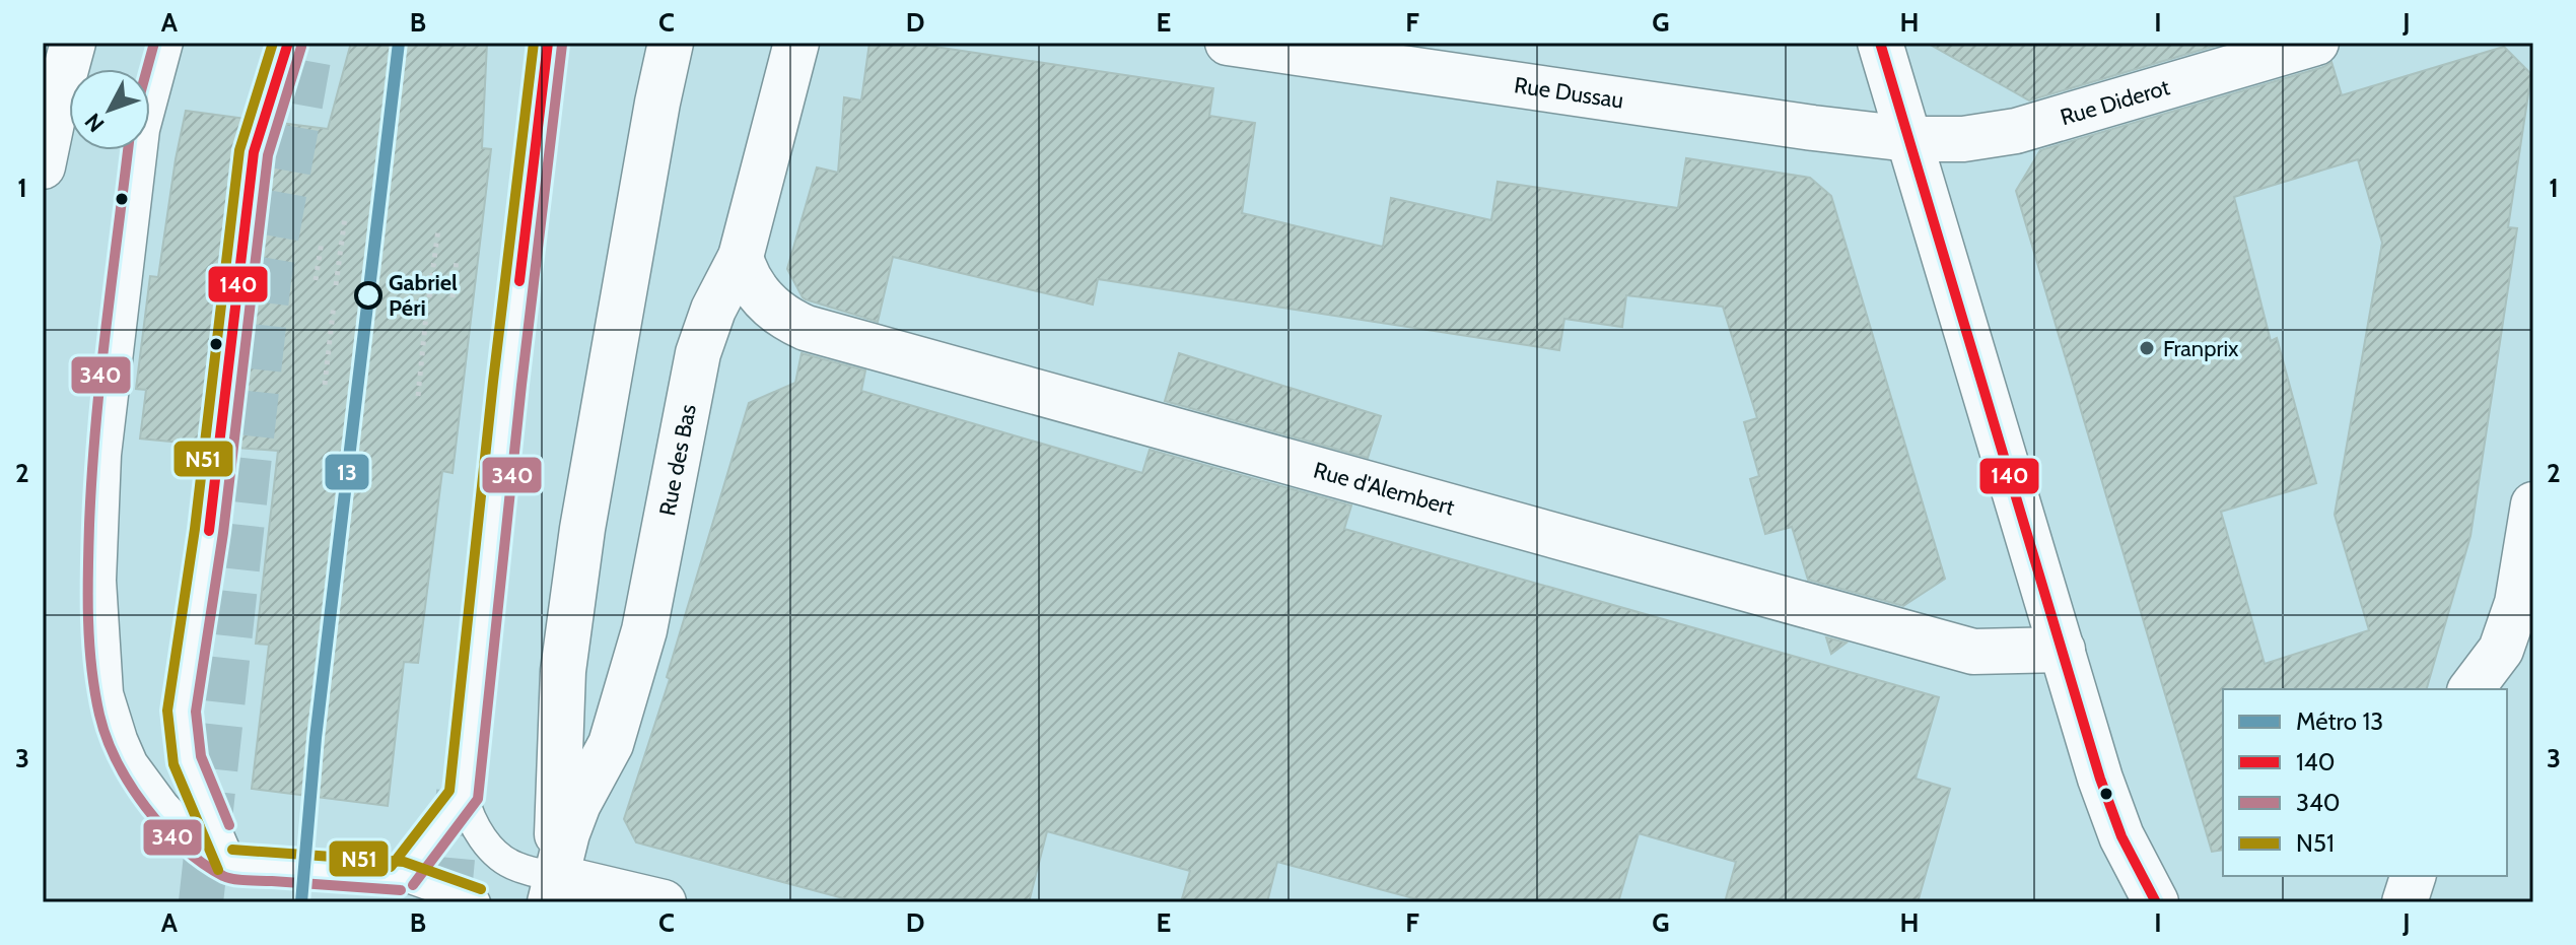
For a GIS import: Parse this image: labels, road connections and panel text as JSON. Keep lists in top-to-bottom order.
{
  "streets": {
    "street": [
      "Rue Dussau",
      "Rue Diderot",
      "Rue des Bas",
      "Rue d'Alembert"
    ]
  },
  "crossings": [
    ["Rue Dussau", "Rue Diderot"],
    ["Rue des Bas", "Rue d'Alembert"]
  ],
  "places": ["Gabriel Péri", "Franprix"],
  "lines": [
    "metro line 13",
    "transit line 140",
    "transit line 340",
    "transit line N51"
  ],
  "legend": [
    "Métro 13",
    "140",
    "340",
    "N51"
  ],
  "north": "bottom left",
  "grid": {
    "columns": [
      "A",
      "B",
      "C",
      "D",
      "E",
      "F",
      "G",
      "H",
      "I",
      "J"
    ],
    "rows": ["1", "2", "3"]
  }
}
